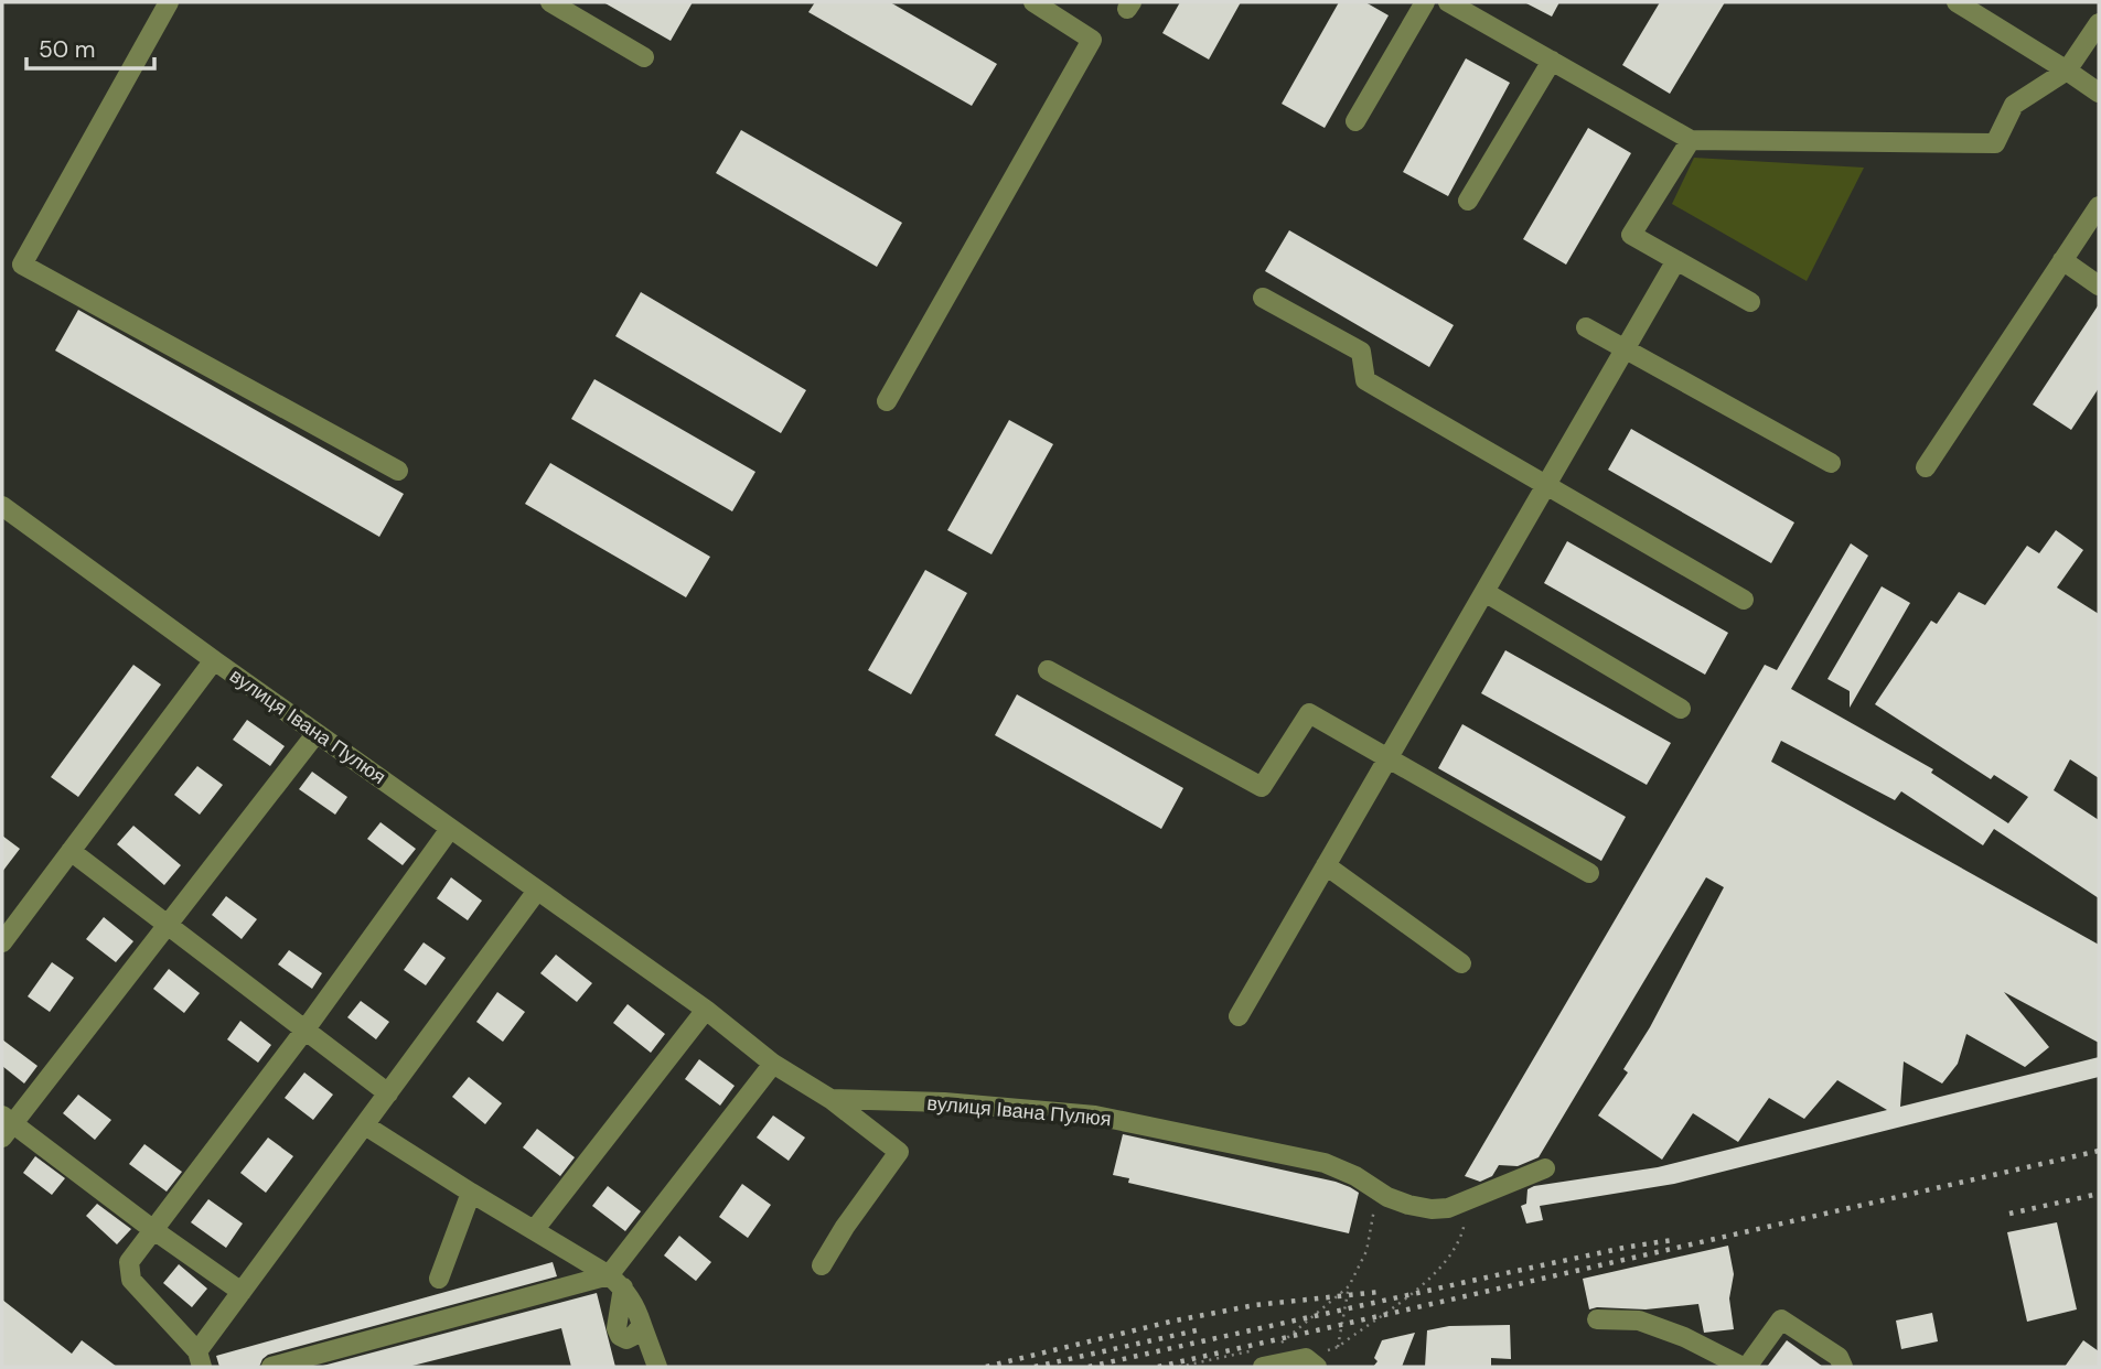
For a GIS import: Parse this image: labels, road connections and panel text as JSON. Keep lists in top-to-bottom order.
{
  "streets": {
    "street": ["вулиця Івана Пулюя"]
  },
  "scale_bar": "50 m"
}
